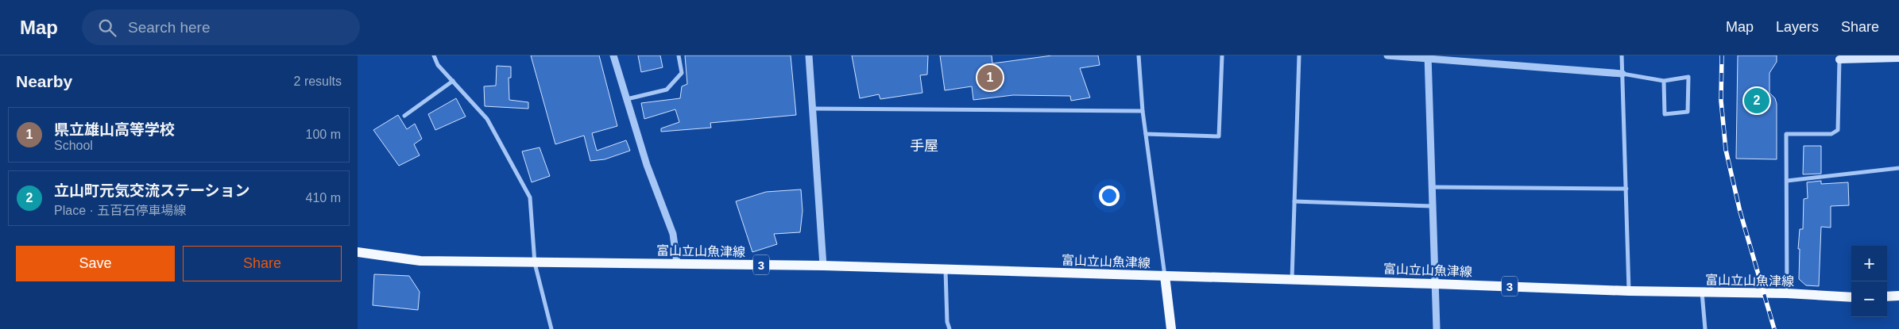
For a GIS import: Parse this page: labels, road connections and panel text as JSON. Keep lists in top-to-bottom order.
{
  "streets": {
    "main road": ["富山立山魚津線", "3"]
  },
  "districts": ["手屋"],
  "page": {
    "header": "Map",
    "search": "Search here",
    "nav": ["Map", "Layers", "Share"],
    "heading": ["Nearby", "2 results"],
    "pins": ["1", "2"],
    "list": [
      {
        "mark": "1",
        "name": "県立雄山高等学校",
        "note": "School",
        "value": "100 m"
      },
      {
        "mark": "2",
        "name": "立山町元気交流ステーション",
        "note": "Place · 五百石停車場線",
        "value": "410 m"
      }
    ],
    "buttons": ["Save", "Share"],
    "map_buttons": ["+", "−"]
  }
}
